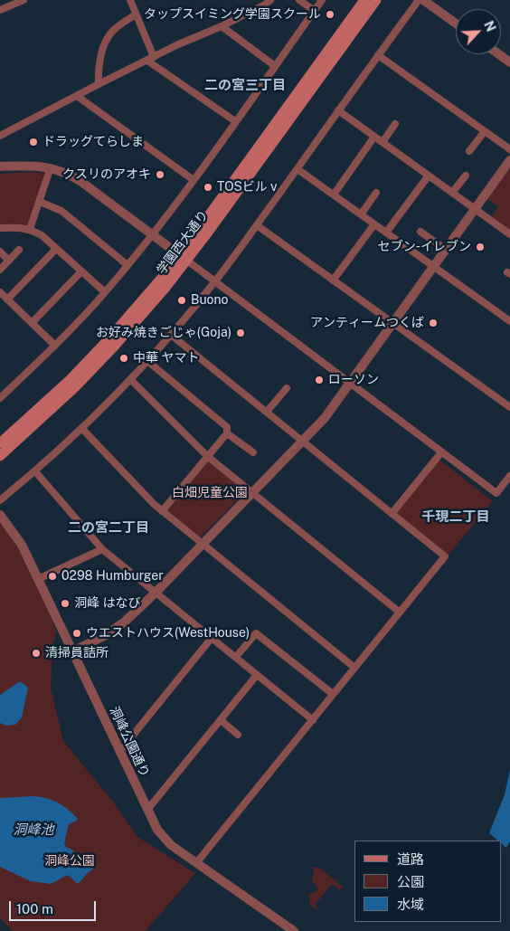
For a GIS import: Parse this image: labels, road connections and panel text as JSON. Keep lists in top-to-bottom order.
{
  "streets": {
    "main road": ["学園西大通り"],
    "street": ["洞峰公園通り"]
  },
  "districts": ["二の宮三丁目", "千現二丁目", "二の宮二丁目"],
  "water": ["洞峰池"],
  "parks": ["白畑児童公園", "洞峰公園"],
  "places": [
    "タップスイミング学園スクール",
    "ドラッグてらしま",
    "クスリのアオキ",
    "TOSビルⅴ",
    "セブン-イレブン",
    "Buono",
    "アンティームつくば",
    "お好み焼きごじゃ(Goja)",
    "中華 ヤマト",
    "ローソン",
    "0298 Humburger",
    "洞峰 はなび",
    "ウエストハウス(WestHouse)",
    "清掃員詰所"
  ],
  "legend": ["道路", "公園", "水域"],
  "scale_bar": "100 m",
  "north": "top right"
}
